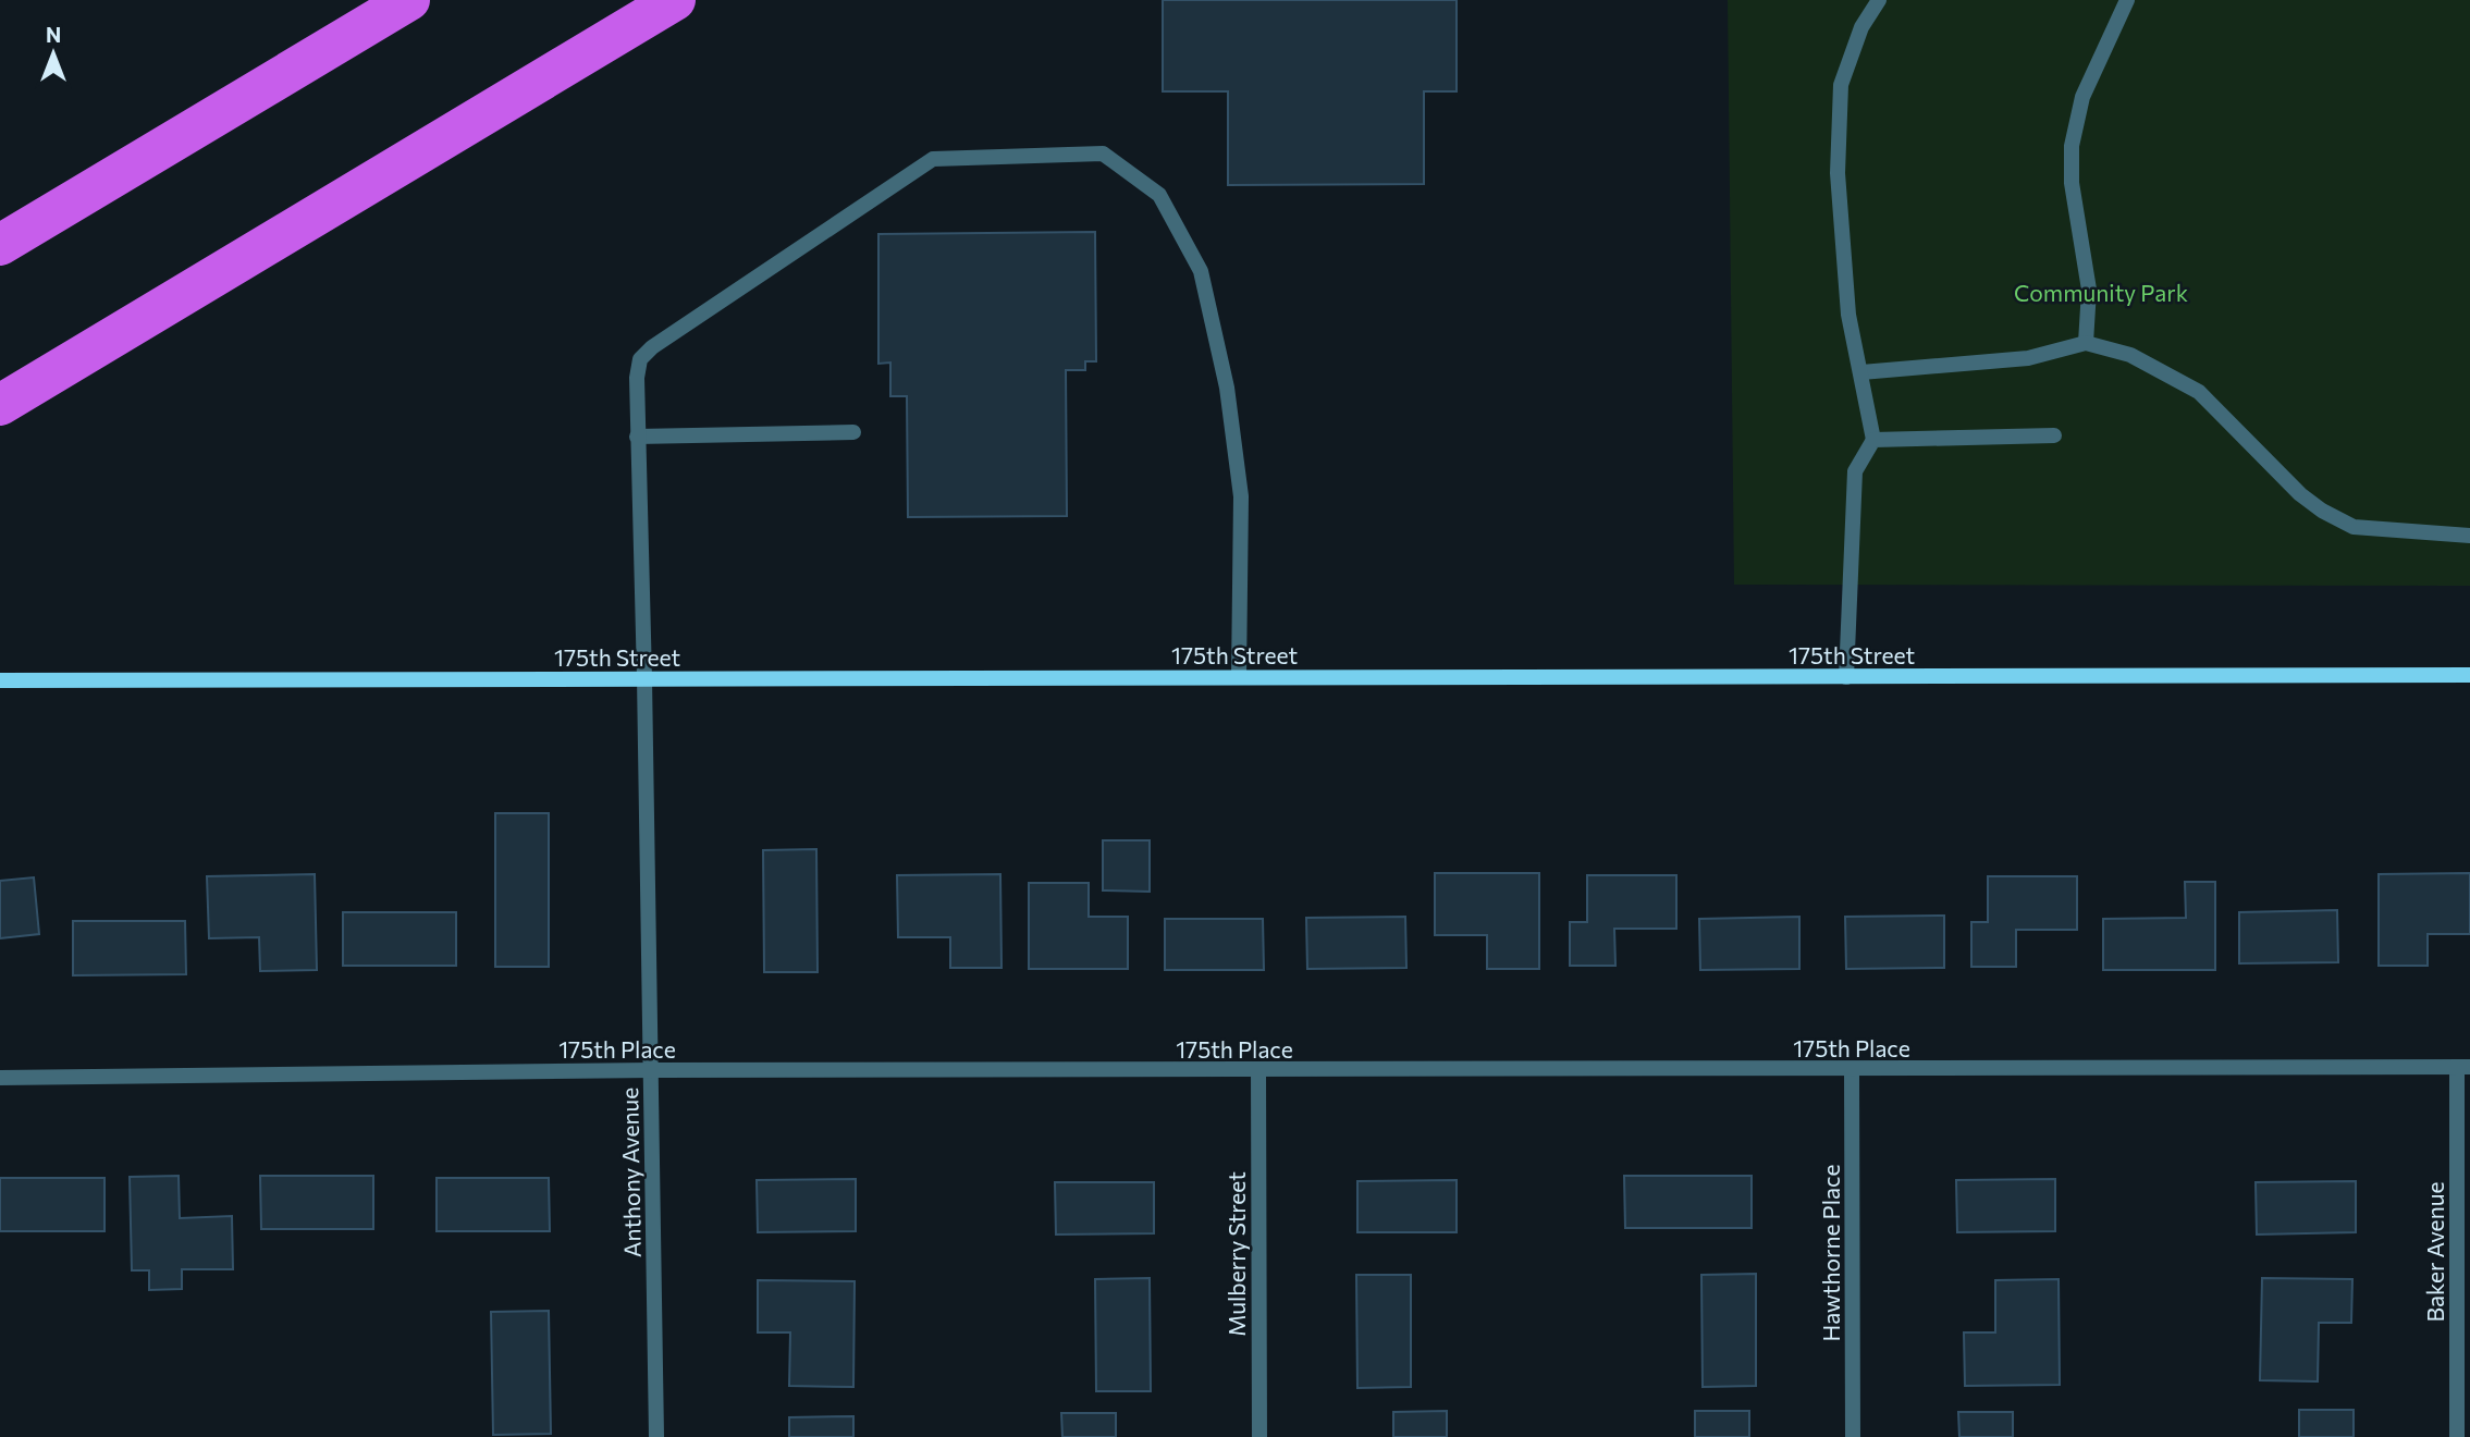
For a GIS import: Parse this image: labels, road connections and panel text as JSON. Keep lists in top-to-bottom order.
{
  "streets": {
    "main road": ["175th Street"],
    "street": [
      "175th Place",
      "Anthony Avenue",
      "Baker Avenue",
      "Hawthorne Place",
      "Mulberry Street"
    ]
  },
  "crossings": [
    ["175th Street", "Anthony Avenue"],
    ["175th Place", "Anthony Avenue"],
    ["175th Place", "Baker Avenue"],
    ["175th Place", "Hawthorne Place"],
    ["175th Place", "Mulberry Street"]
  ],
  "parks": ["Community Park"],
  "north": "top"
}
